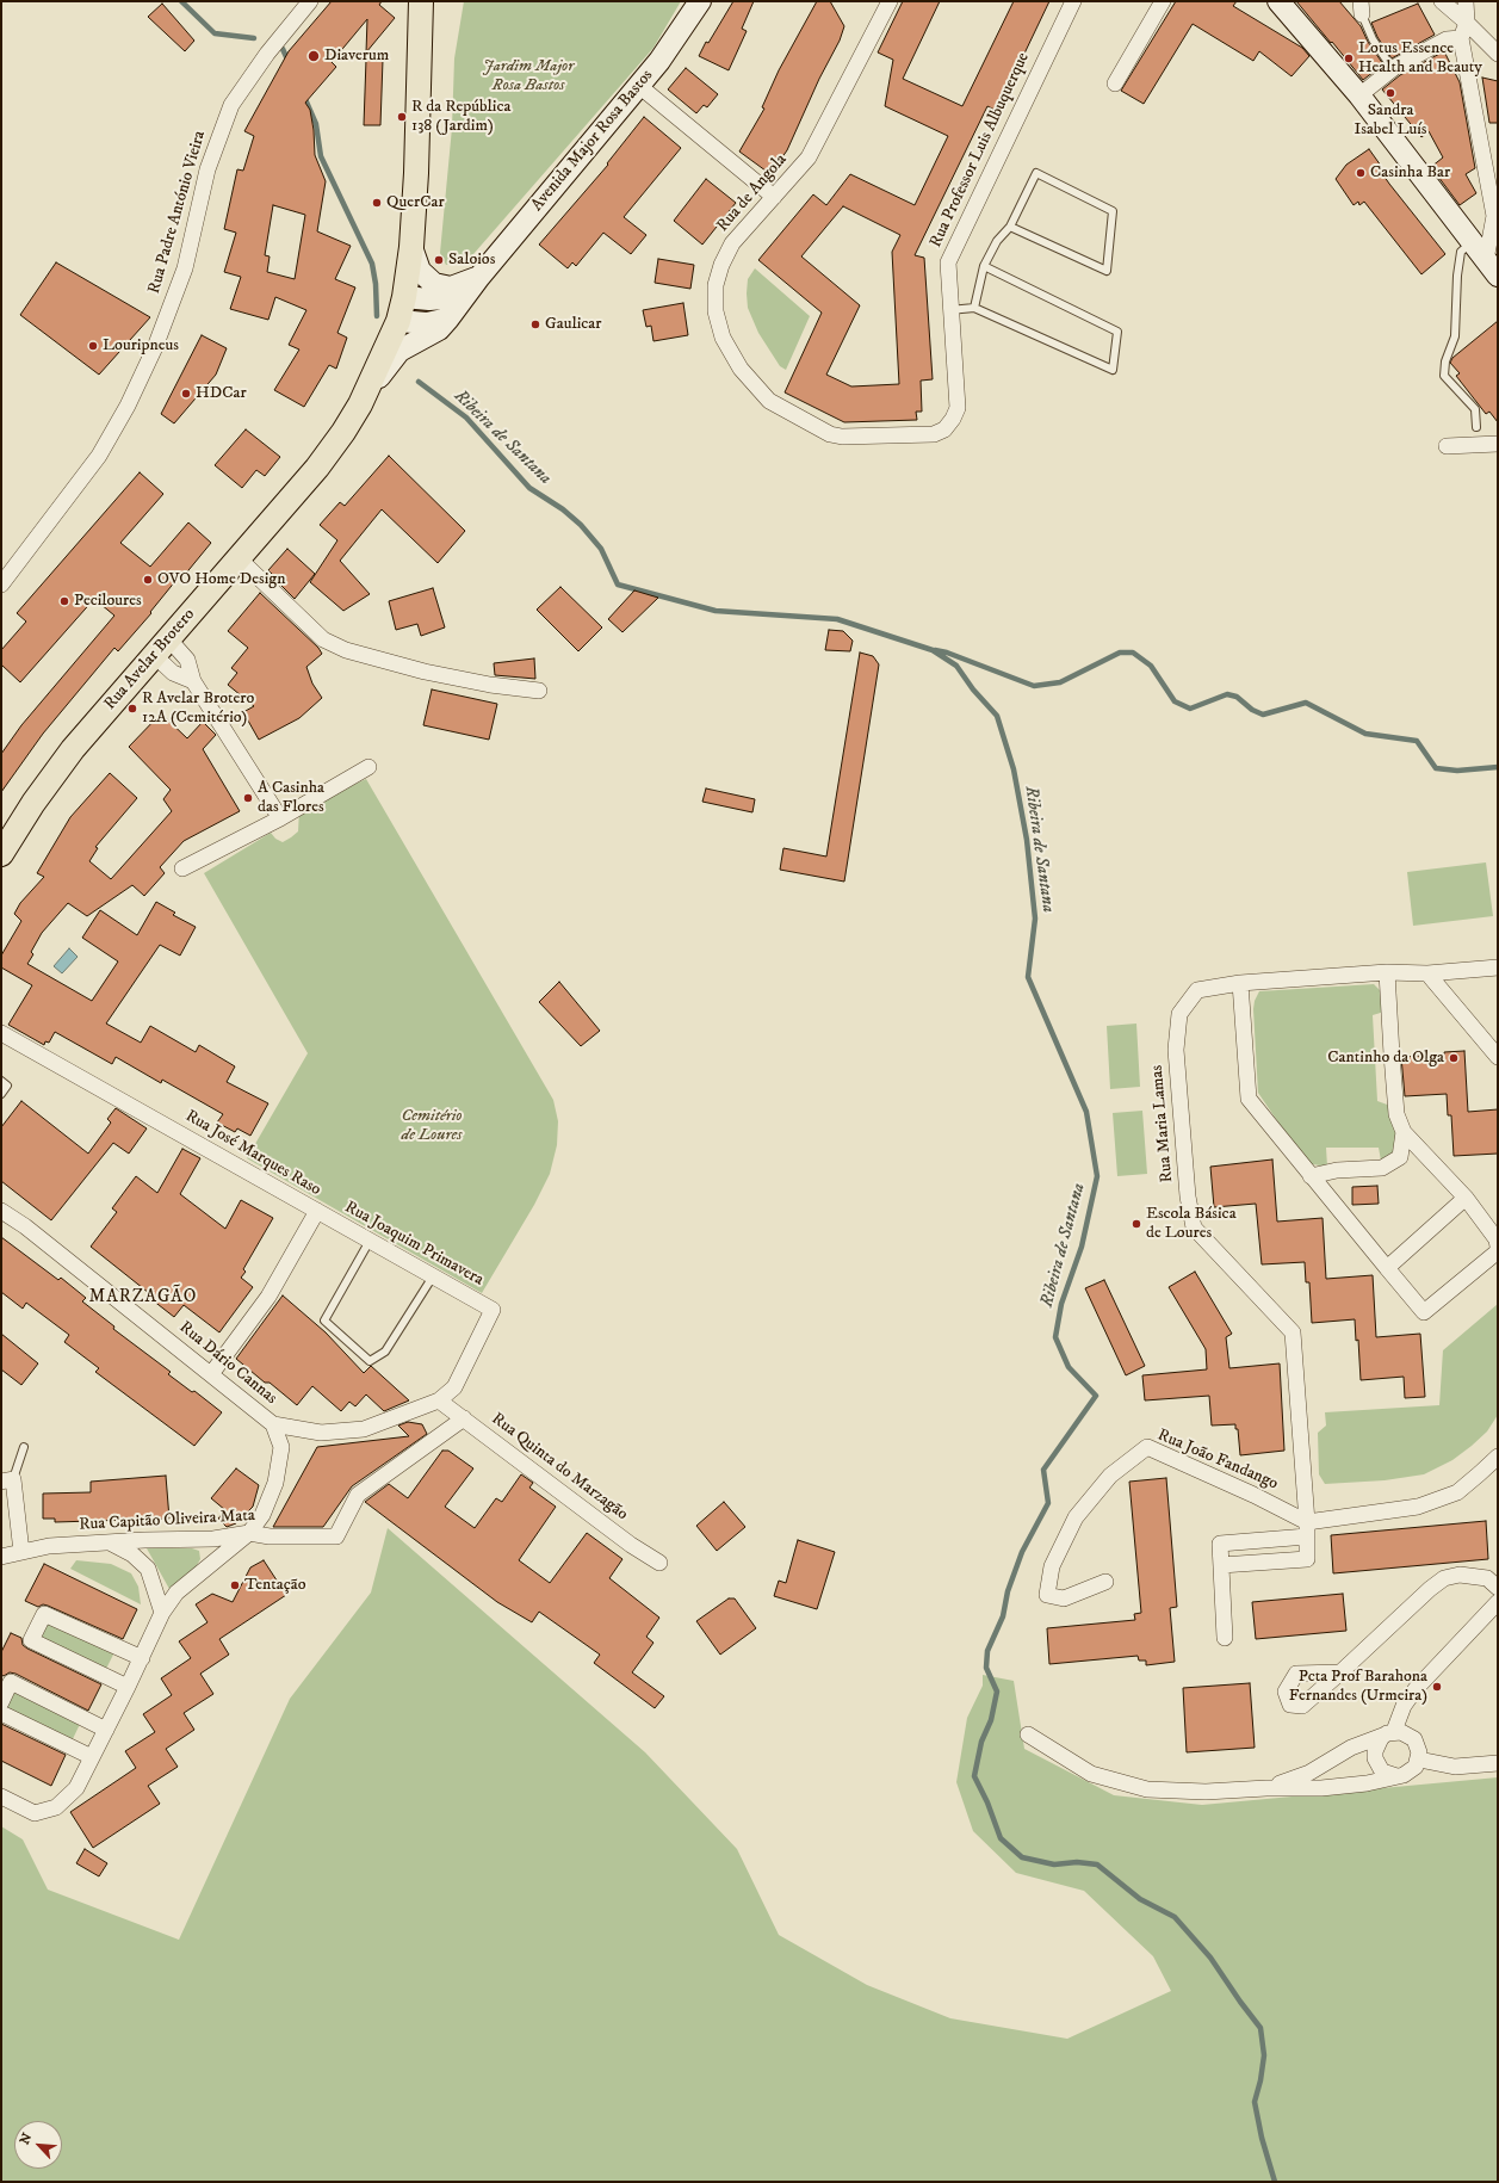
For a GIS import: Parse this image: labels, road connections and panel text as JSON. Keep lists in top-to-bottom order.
{
  "streets": {
    "main road": ["Rua Avelar Brotero"],
    "street": [
      "Avenida Major Rosa Bastos",
      "Rua Professor Luis Albuquerque",
      "Rua de Angola",
      "Rua Padre António Vieira",
      "Rua Maria Lamas",
      "Rua José Marques Raso",
      "Rua Joaquim Primavera",
      "Rua Dário Cannas",
      "Rua João Fandango",
      "Rua Quinta do Marzagão",
      "Rua Capitão Oliveira Mata"
    ]
  },
  "crossings": [
    ["Rua Professor Luis Albuquerque", "Rua de Angola"],
    ["Rua Maria Lamas", "Rua João Fandango"],
    ["Rua José Marques Raso", "Rua Joaquim Primavera"],
    ["Rua José Marques Raso", "Rua Dário Cannas"],
    ["Rua Joaquim Primavera", "Rua Dário Cannas"],
    ["Rua Dário Cannas", "Rua Quinta do Marzagão"],
    ["Rua Dário Cannas", "Rua Capitão Oliveira Mata"],
    ["Rua Quinta do Marzagão", "Rua Capitão Oliveira Mata"]
  ],
  "districts": ["MARZAGÃO"],
  "water": ["Ribeira de Santana"],
  "parks": ["Jardim Major Rosa Bastos", "Cemitério de Loures"],
  "places": [
    "Diaverum",
    "Lotus Essence Health and Beauty",
    "Sandra Isabel Luís",
    "R da República 138 (Jardim)",
    "Casinha Bar",
    "QuerCar",
    "Saloios",
    "Gaulicar",
    "Louripneus",
    "HDCar",
    "OVO Home Design",
    "Peciloures",
    "R Avelar Brotero 12A (Cemitério)",
    "A Casinha das Flores",
    "Cantinho da Olga",
    "Escola Básica de Loures",
    "Tentação",
    "Pcta Prof Barahona Fernandes (Urmeira)"
  ],
  "north": "top left"
}
